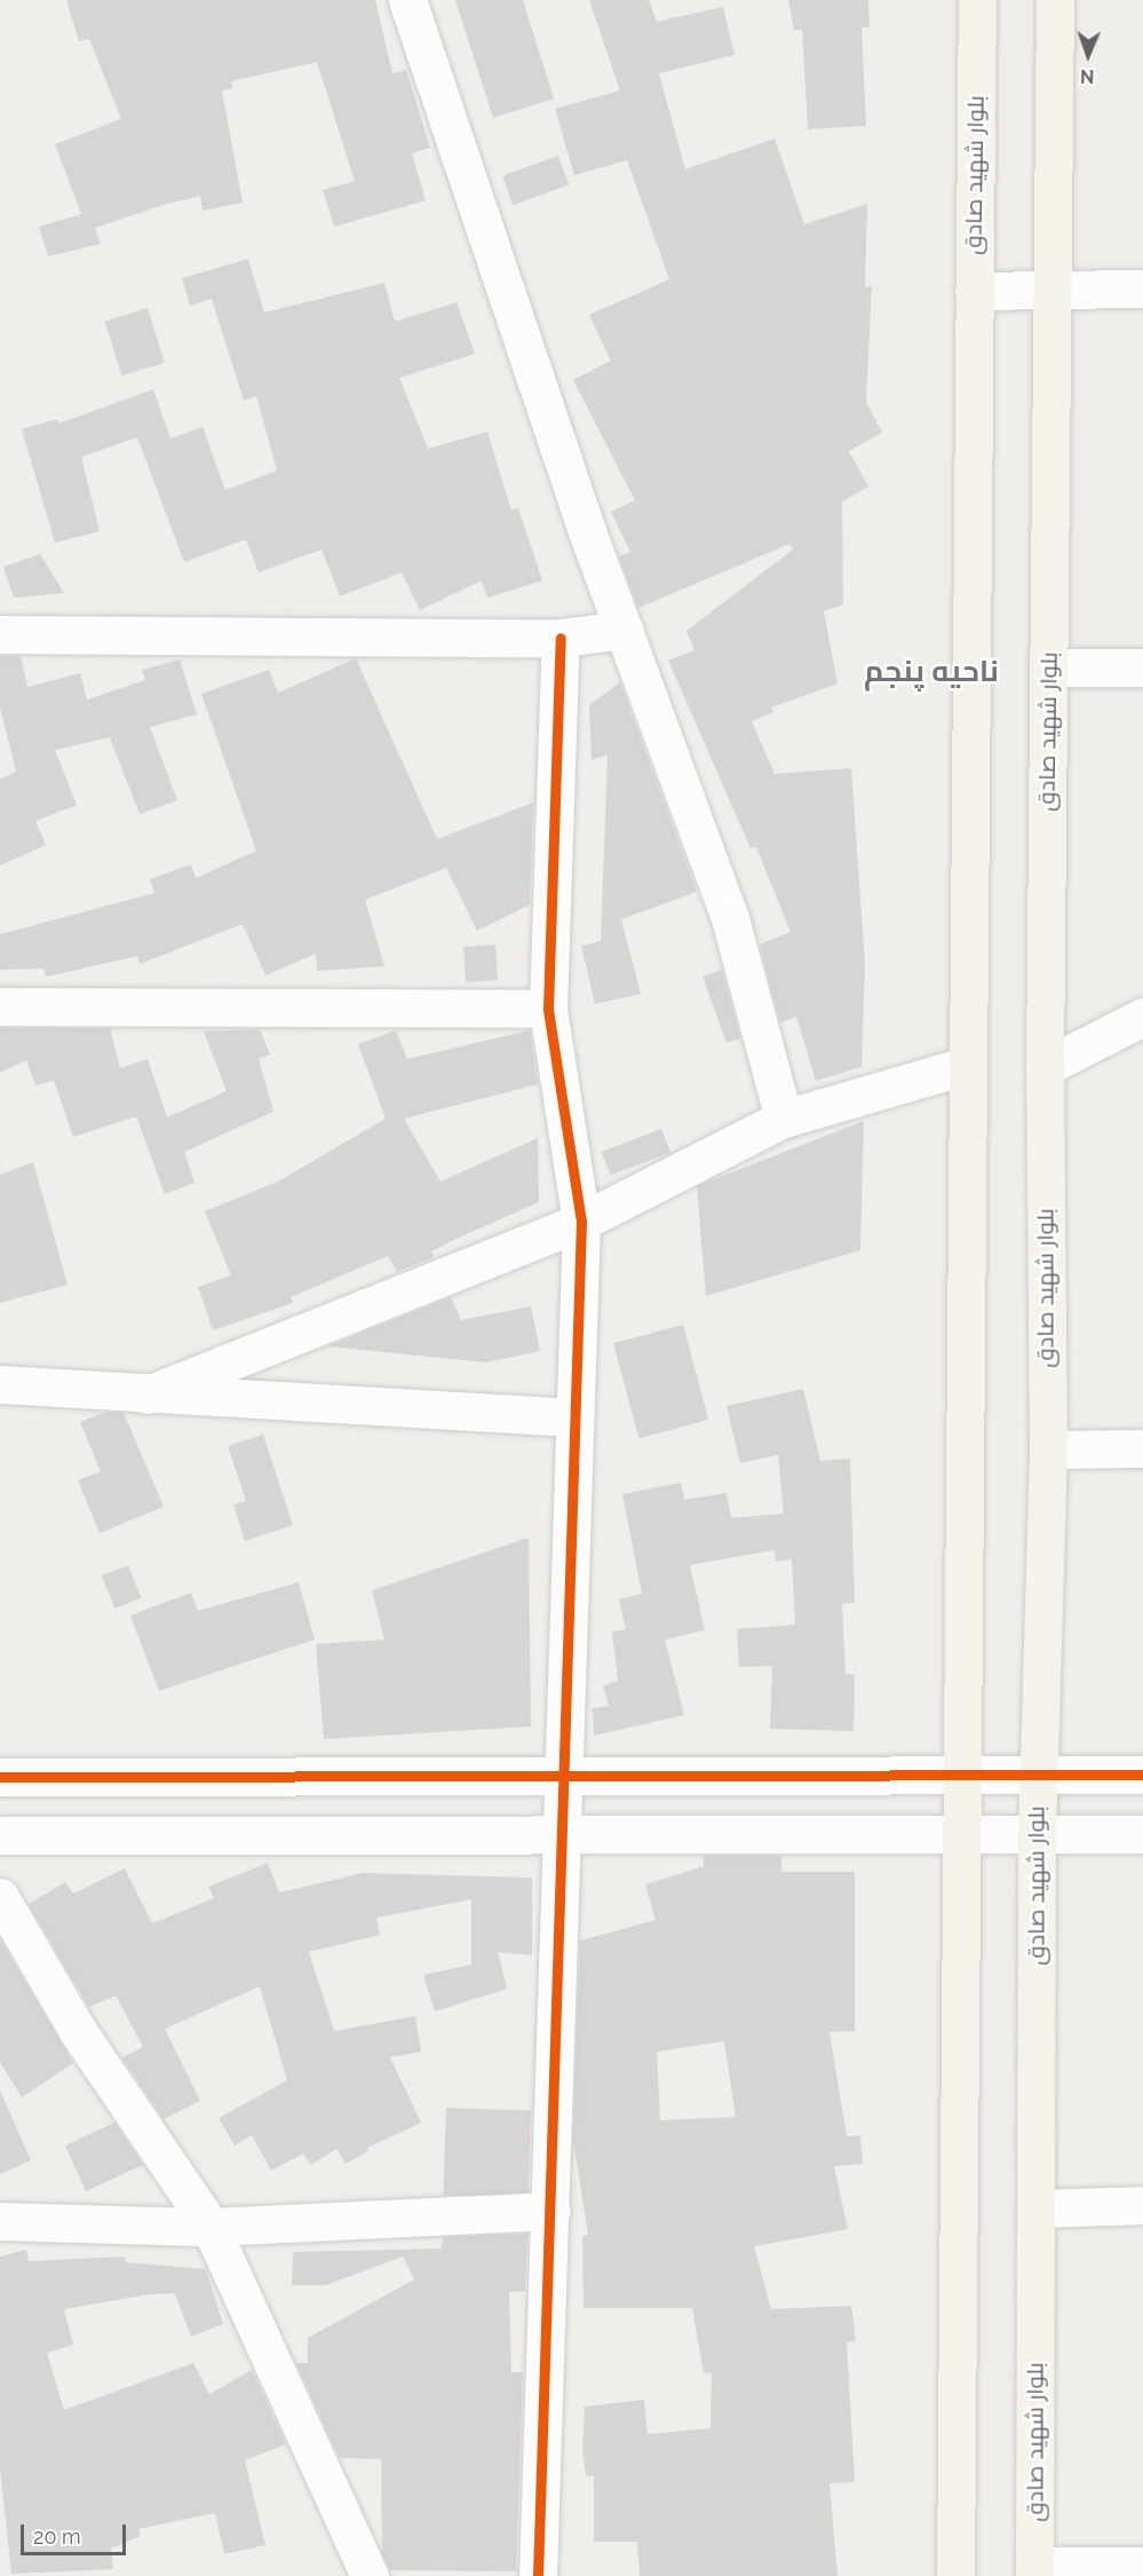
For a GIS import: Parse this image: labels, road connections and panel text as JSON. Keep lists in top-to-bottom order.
{
  "streets": {
    "main road": ["بلوار شهید صادق"]
  },
  "districts": ["ناحیه پنجم"],
  "scale_bar": "20 m",
  "north": "bottom"
}
